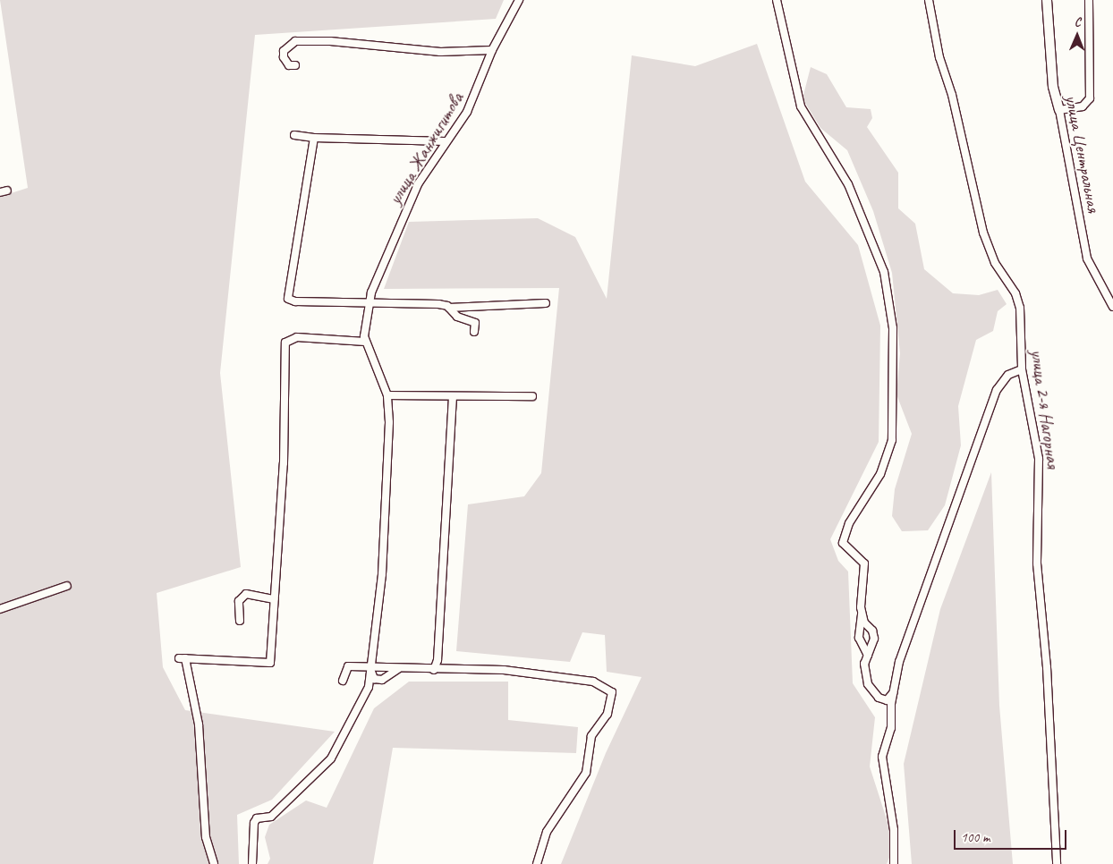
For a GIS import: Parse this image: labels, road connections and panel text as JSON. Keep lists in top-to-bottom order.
{
  "streets": {
    "street": ["улица Жанжигитова", "улица Центральная", "улица 2-я Нагорная"]
  },
  "scale_bar": "100 m",
  "north": "top"
}
